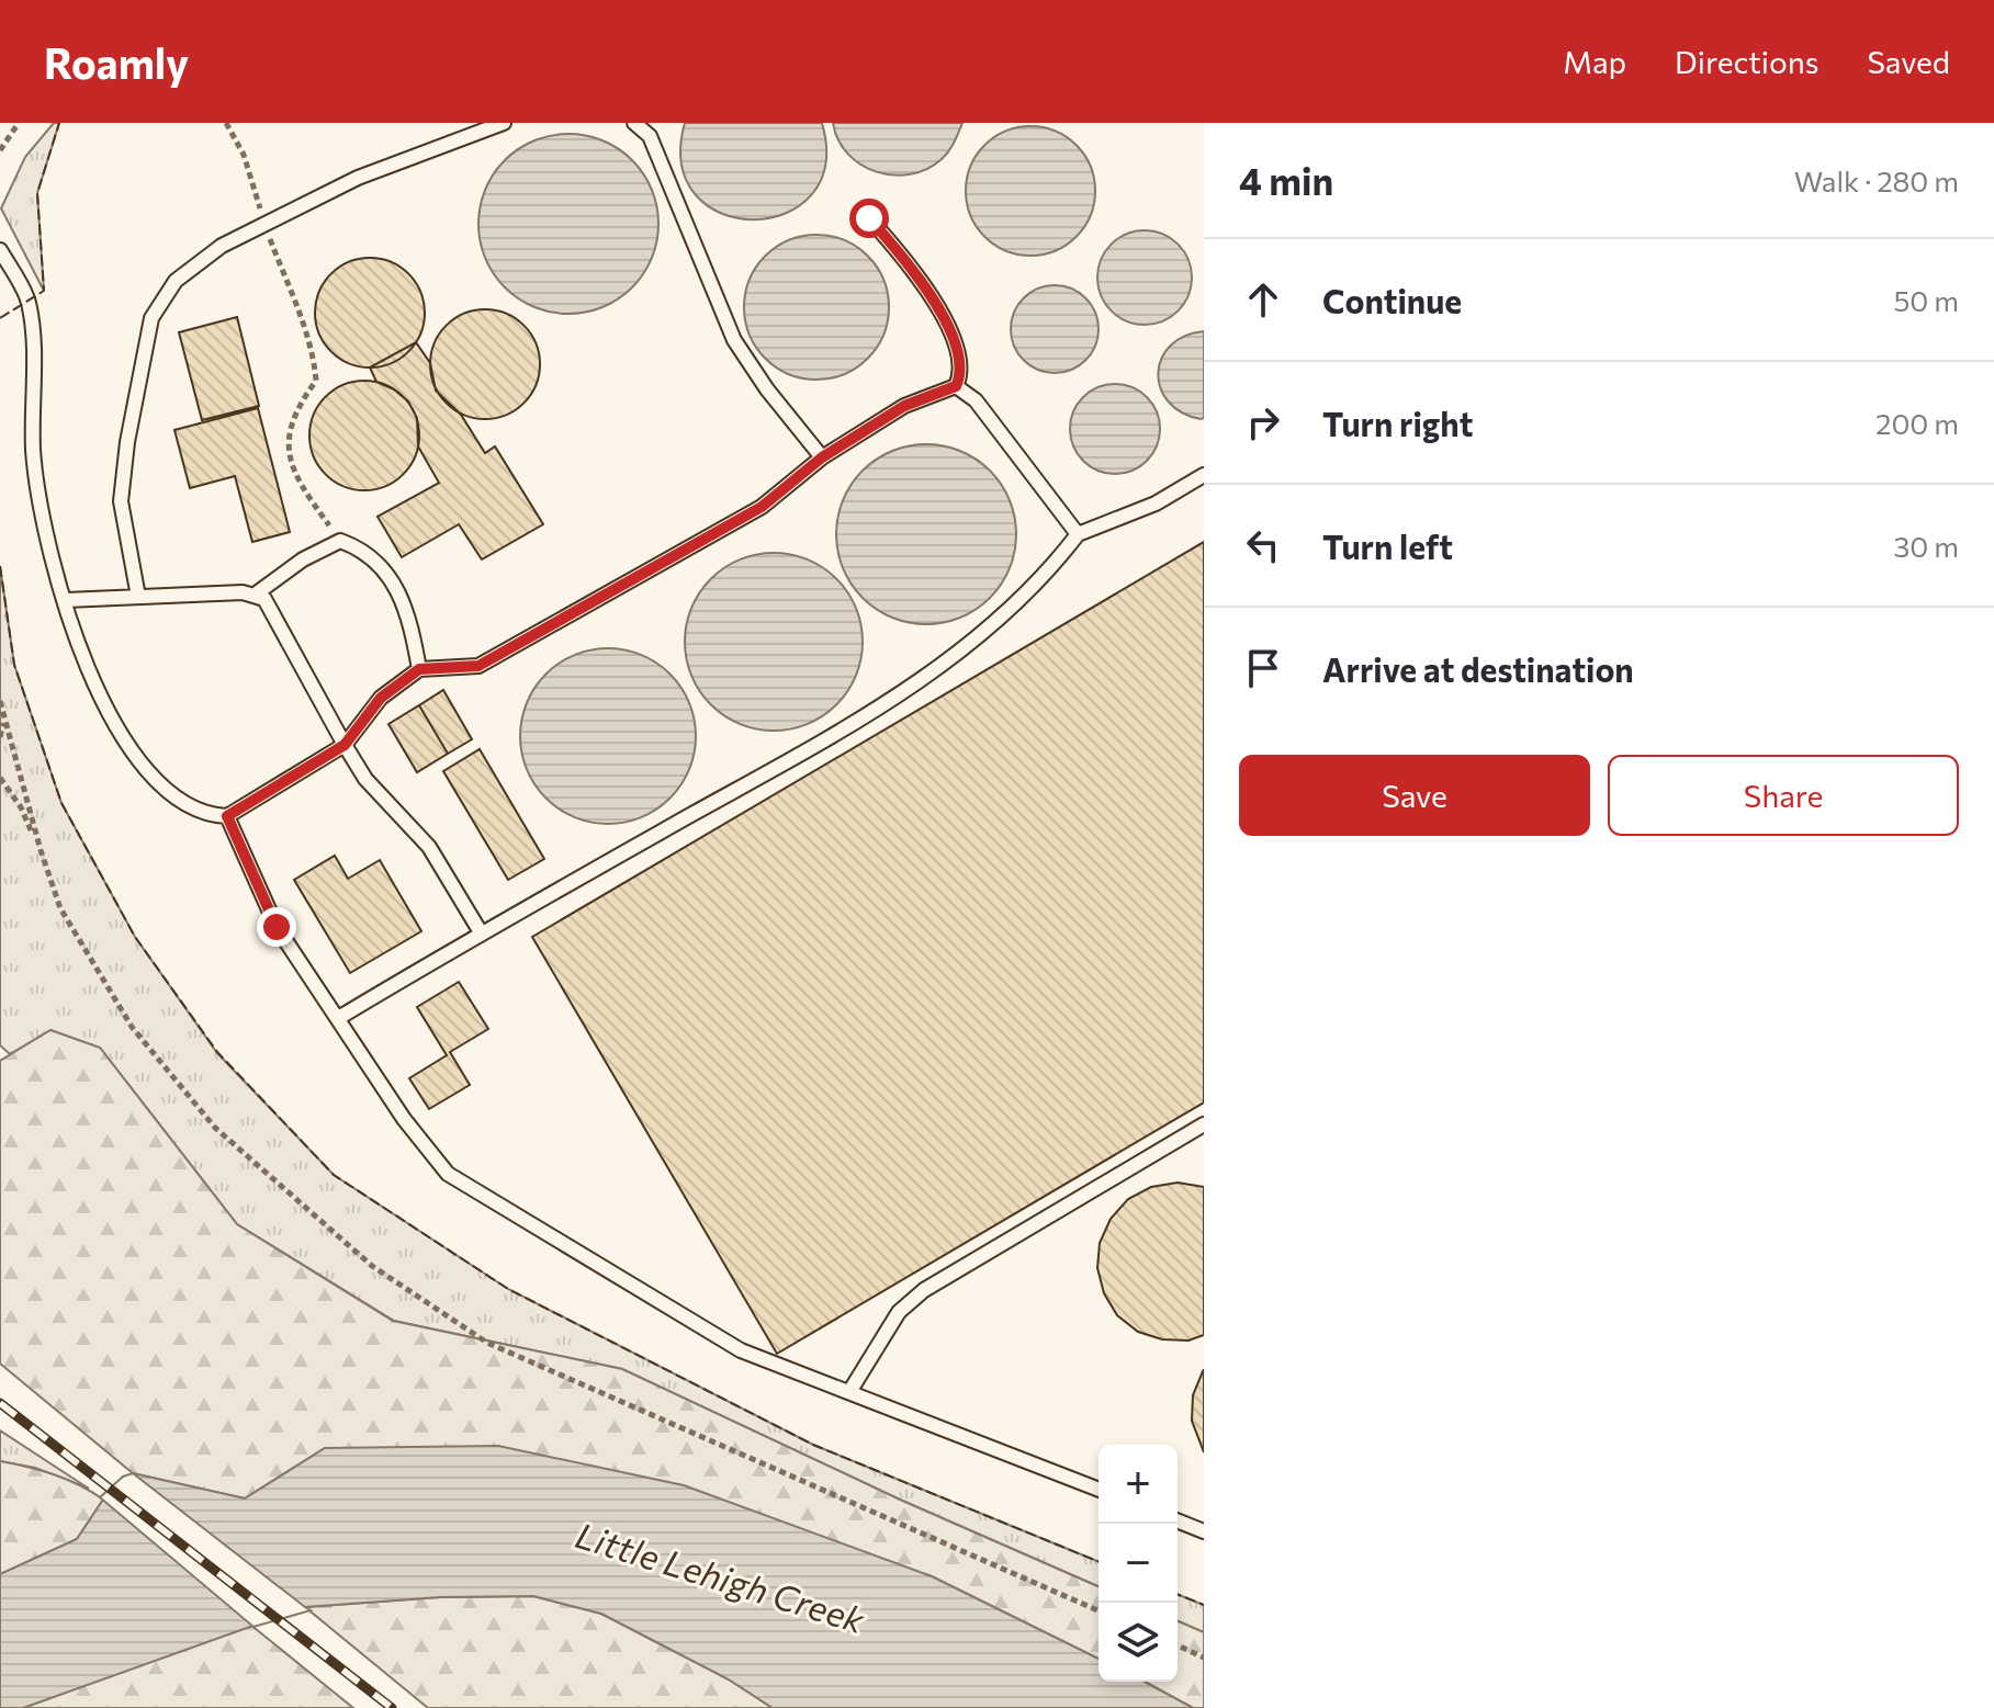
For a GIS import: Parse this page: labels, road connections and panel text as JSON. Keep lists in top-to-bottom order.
{
  "water": ["Little Lehigh Creek"],
  "page": {
    "header": "Roamly",
    "nav": ["Map", "Directions", "Saved"],
    "heading": ["4 min", "Walk · 280 m"],
    "list": [
      ["Continue", "50 m"],
      ["Turn right", "200 m"],
      ["Turn left", "30 m"],
      "Arrive at destination"
    ],
    "buttons": ["Save", "Share"],
    "map_buttons": ["+", "−"]
  }
}
